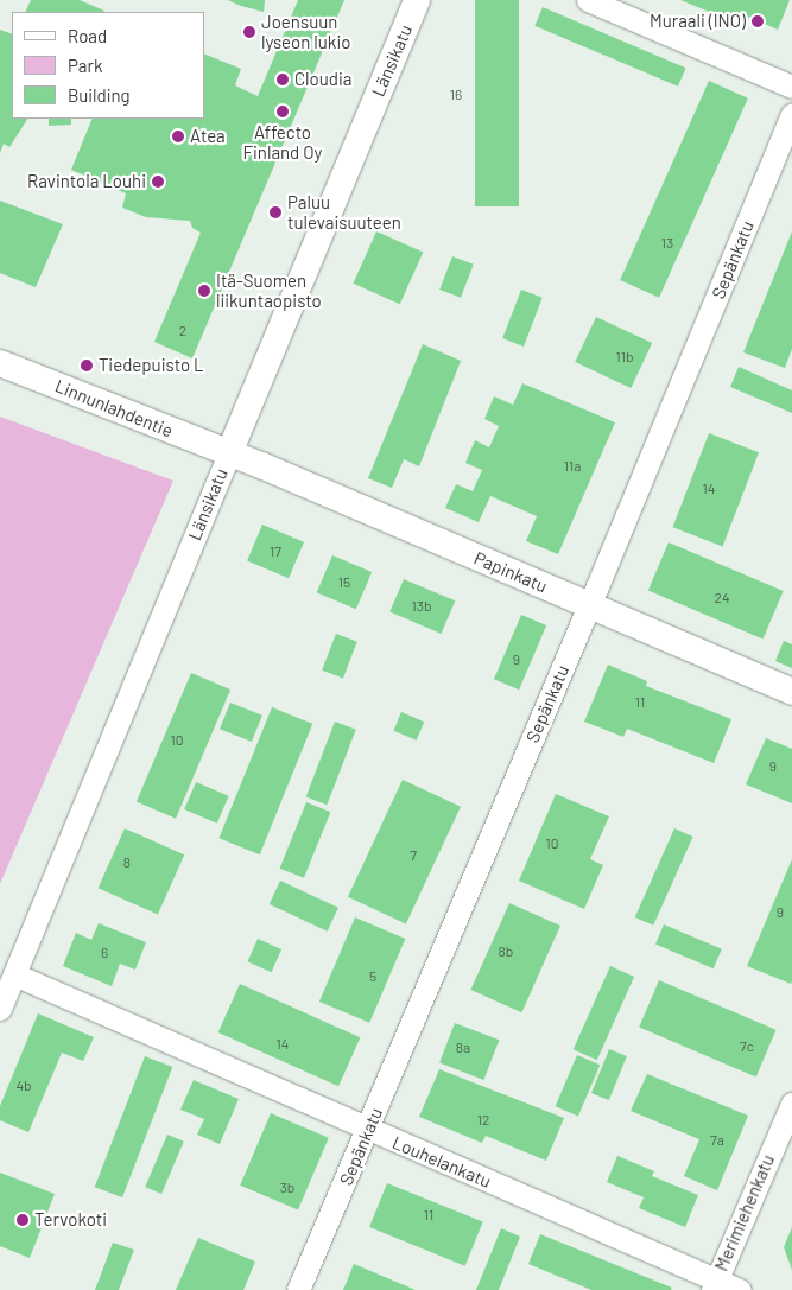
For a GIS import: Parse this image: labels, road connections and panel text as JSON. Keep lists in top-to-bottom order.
{
  "streets": {
    "street": [
      "Länsikatu",
      "Sepänkatu",
      "Linnunlahdentie",
      "Papinkatu",
      "Louhelankatu",
      "Merimiehenkatu"
    ]
  },
  "crossings": [
    ["Länsikatu", "Linnunlahdentie"],
    ["Länsikatu", "Papinkatu"],
    ["Länsikatu", "Louhelankatu"],
    ["Sepänkatu", "Papinkatu"],
    ["Sepänkatu", "Louhelankatu"],
    ["Linnunlahdentie", "Papinkatu"],
    ["Louhelankatu", "Merimiehenkatu"]
  ],
  "places": [
    "Muraali (INO)",
    "Joensuun lyseon lukio",
    "Cloudia",
    "Affecto Finland Oy",
    "Atea",
    "Ravintola Louhi",
    "Paluu tulevaisuuteen",
    "Itä-Suomen liikuntaopisto",
    "Tiedepuisto L",
    "Tervokoti"
  ],
  "house_numbers": [
    "16",
    "13",
    "2",
    "11b",
    "11a",
    "14",
    "17",
    "15",
    "24",
    "13b",
    "9",
    "11",
    "10",
    "9",
    "10",
    "7",
    "8",
    "9",
    "8b",
    "6",
    "5",
    "14",
    "7c",
    "8a",
    "4b",
    "12",
    "7a",
    "3b",
    "11"
  ],
  "legend": ["Road", "Park", "Building"]
}
